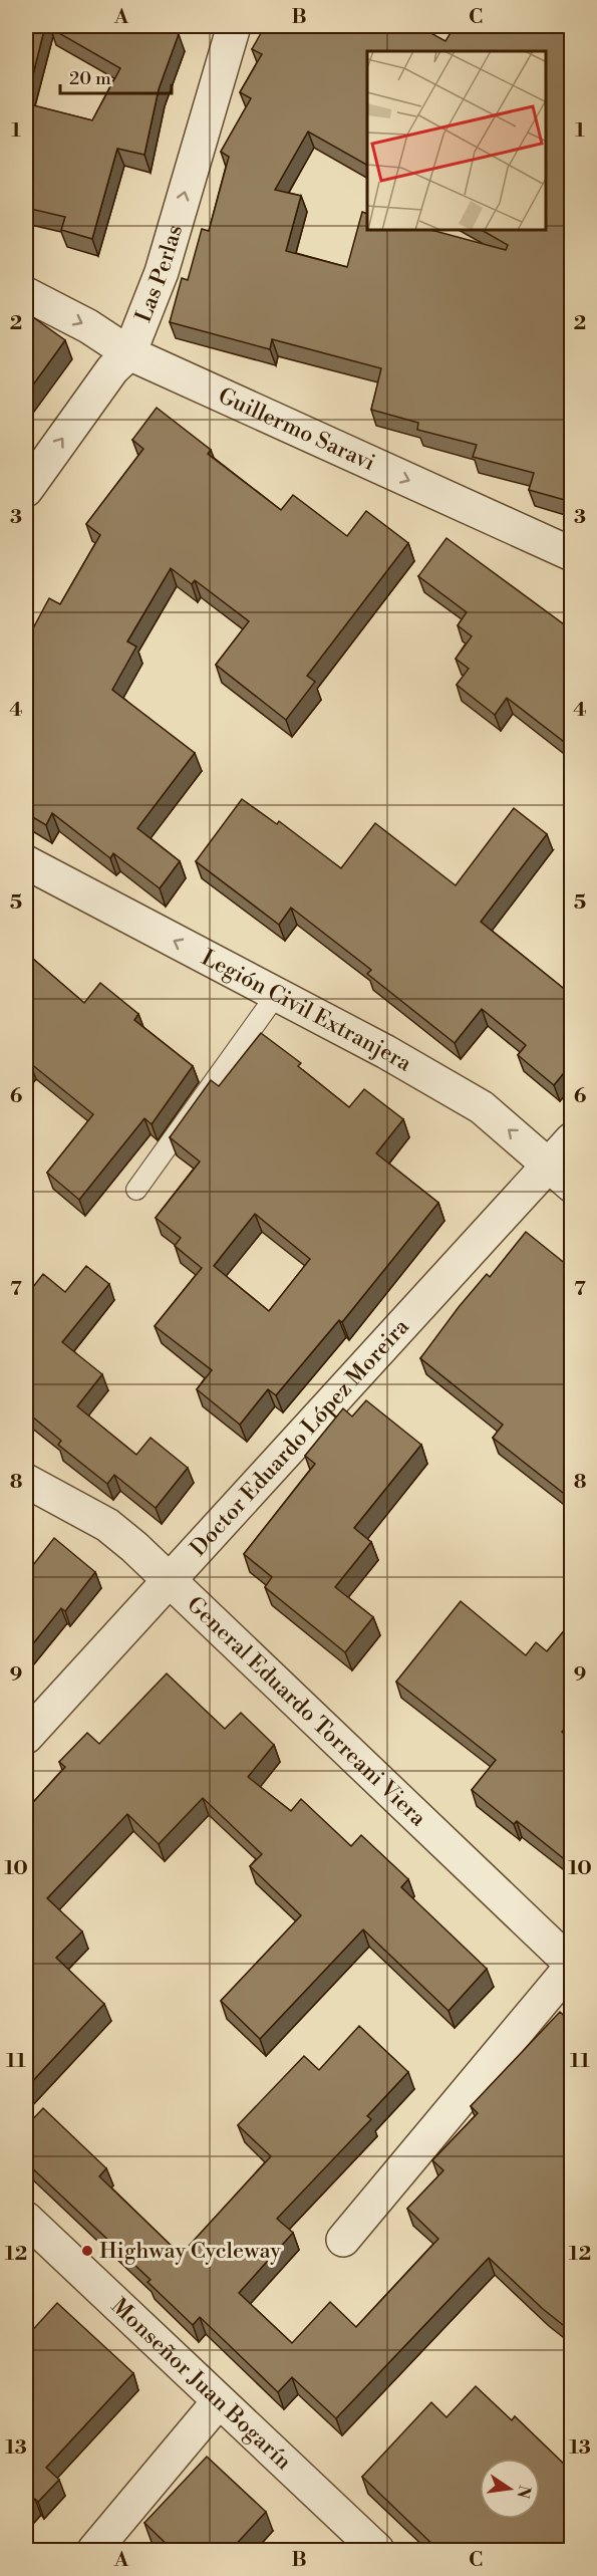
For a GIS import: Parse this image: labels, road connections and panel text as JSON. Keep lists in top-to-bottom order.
{
  "streets": {
    "street": [
      "Las Perlas",
      "Guillermo Saravi",
      "Legión Civil Extranjera",
      "Doctor Eduardo López Moreira",
      "General Eduardo Torreani Viera",
      "Monseñor Juan Bogarín"
    ]
  },
  "crossings": [
    ["Las Perlas", "Guillermo Saravi"],
    ["Legión Civil Extranjera", "Doctor Eduardo López Moreira"],
    ["Doctor Eduardo López Moreira", "General Eduardo Torreani Viera"]
  ],
  "one_way": ["Las Perlas", "Guillermo Saravi", "Legión Civil Extranjera"],
  "places": ["Highway Cycleway"],
  "scale_bar": "20 m",
  "north": "right",
  "grid": {
    "columns": ["A", "B", "C"],
    "rows": [
      "1",
      "2",
      "3",
      "4",
      "5",
      "6",
      "7",
      "8",
      "9",
      "10",
      "11",
      "12",
      "13"
    ]
  }
}
